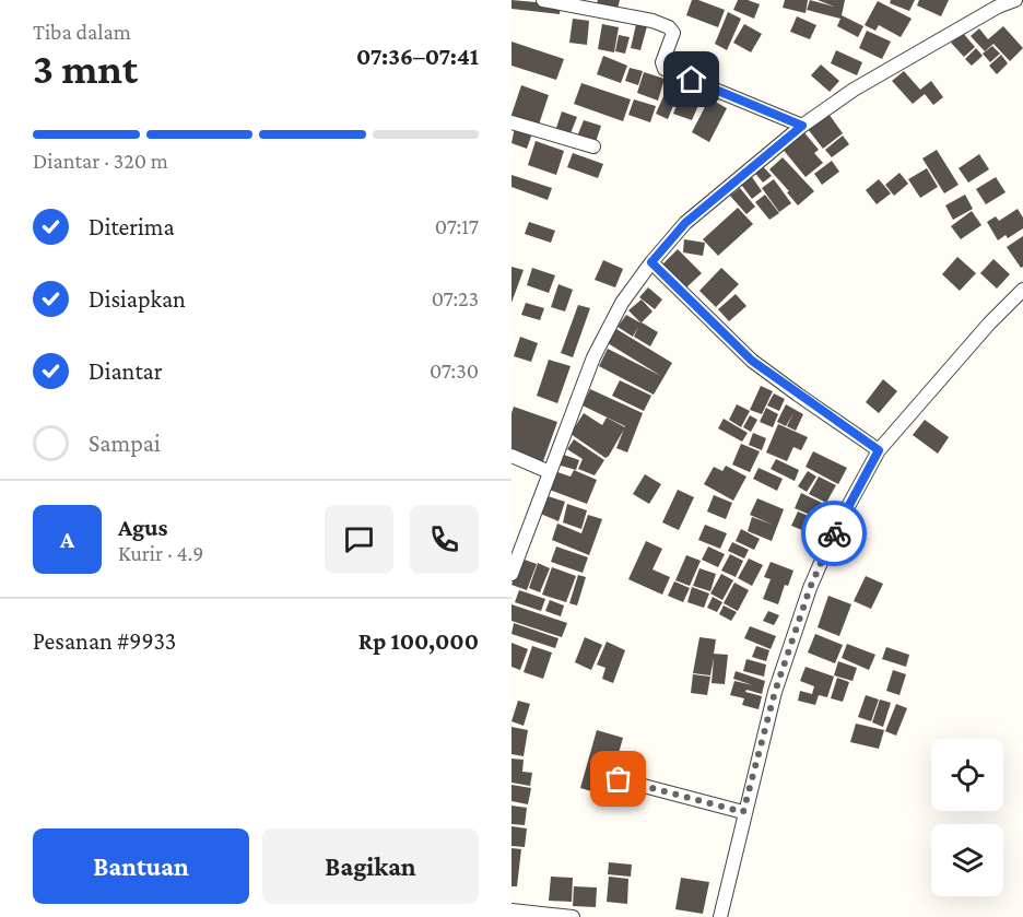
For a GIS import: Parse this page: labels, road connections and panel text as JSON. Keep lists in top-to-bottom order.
{
  "page": {
    "heading": ["3 mnt", "Tiba dalam", "07:36–07:41"],
    "panel": [
      "Agus",
      "Kurir · 4.9",
      "Pesanan #9933",
      "Rp 100,000"
    ],
    "bar": "Diantar · 320 m",
    "list": [
      ["Diterima", "07:17"],
      ["Disiapkan", "07:23"],
      ["Diantar", "07:30"],
      "Sampai"
    ],
    "round": "A",
    "buttons": ["Bantuan", "Bagikan"]
  }
}
